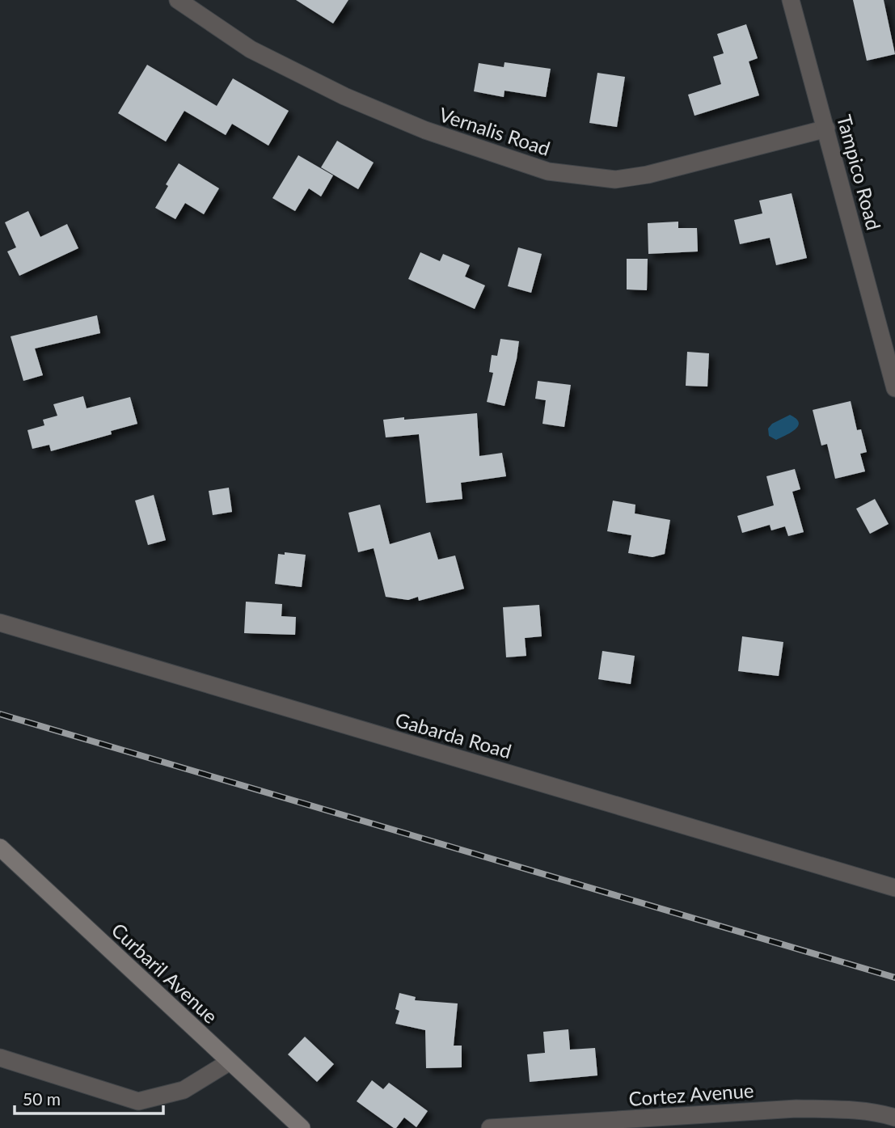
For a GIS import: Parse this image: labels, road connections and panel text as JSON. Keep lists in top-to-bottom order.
{
  "streets": {
    "street": [
      "Vernalis Road",
      "Tampico Road",
      "Gabarda Road",
      "Curbaril Avenue",
      "Cortez Avenue"
    ]
  },
  "crossings": [
    ["Vernalis Road", "Tampico Road"]
  ],
  "scale_bar": "50 m"
}
